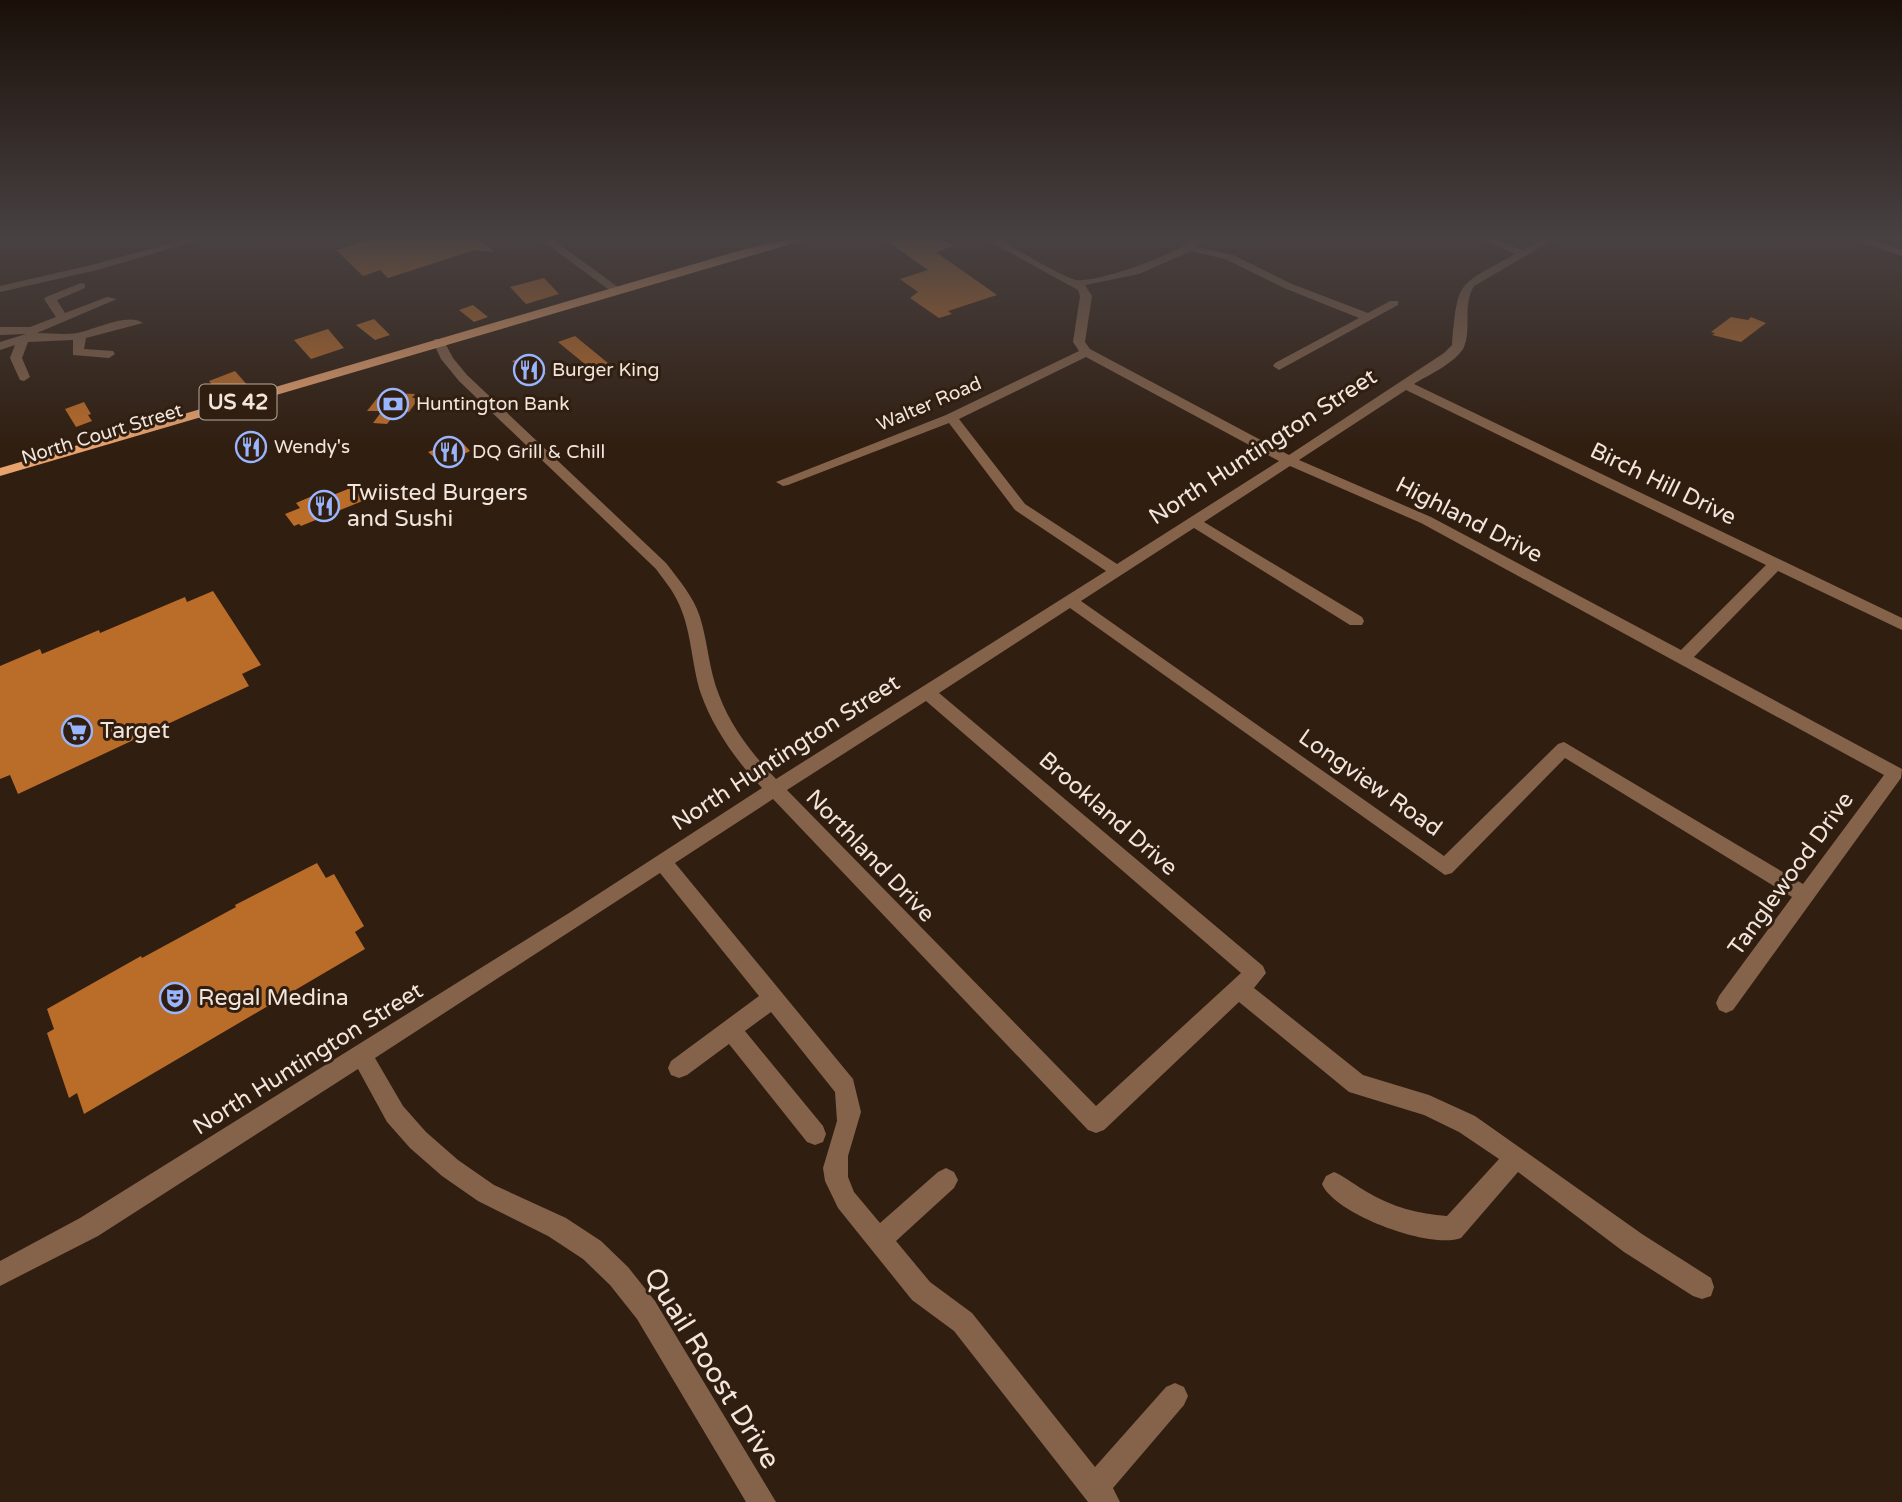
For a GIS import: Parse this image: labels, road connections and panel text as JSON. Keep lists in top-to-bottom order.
{
  "streets": {
    "main road": ["US 42", "North Court Street"],
    "street": [
      "Walter Road",
      "North Huntington Street",
      "Birch Hill Drive",
      "Highland Drive",
      "Longview Road",
      "Brookland Drive",
      "Northland Drive",
      "Tanglewood Drive",
      "Quail Roost Drive"
    ]
  },
  "crossings": [
    ["Walter Road", "Highland Drive"],
    ["North Court Street", "Northland Drive"],
    ["North Huntington Street", "Birch Hill Drive"],
    ["North Huntington Street", "Highland Drive"],
    ["North Huntington Street", "Longview Road"],
    ["North Huntington Street", "Brookland Drive"],
    ["North Huntington Street", "Northland Drive"],
    ["North Huntington Street", "Quail Roost Drive"],
    ["Highland Drive", "Tanglewood Drive"],
    ["Longview Road", "Tanglewood Drive"],
    ["Brookland Drive", "Northland Drive"]
  ],
  "places": {
    "restaurant": [
      "Burger King",
      "Wendy's",
      "DQ Grill & Chill",
      "Twiisted Burgers and Sushi"
    ],
    "bank": ["Huntington Bank"],
    "supermarket": ["Target"],
    "theatre": ["Regal Medina"]
  }
}
